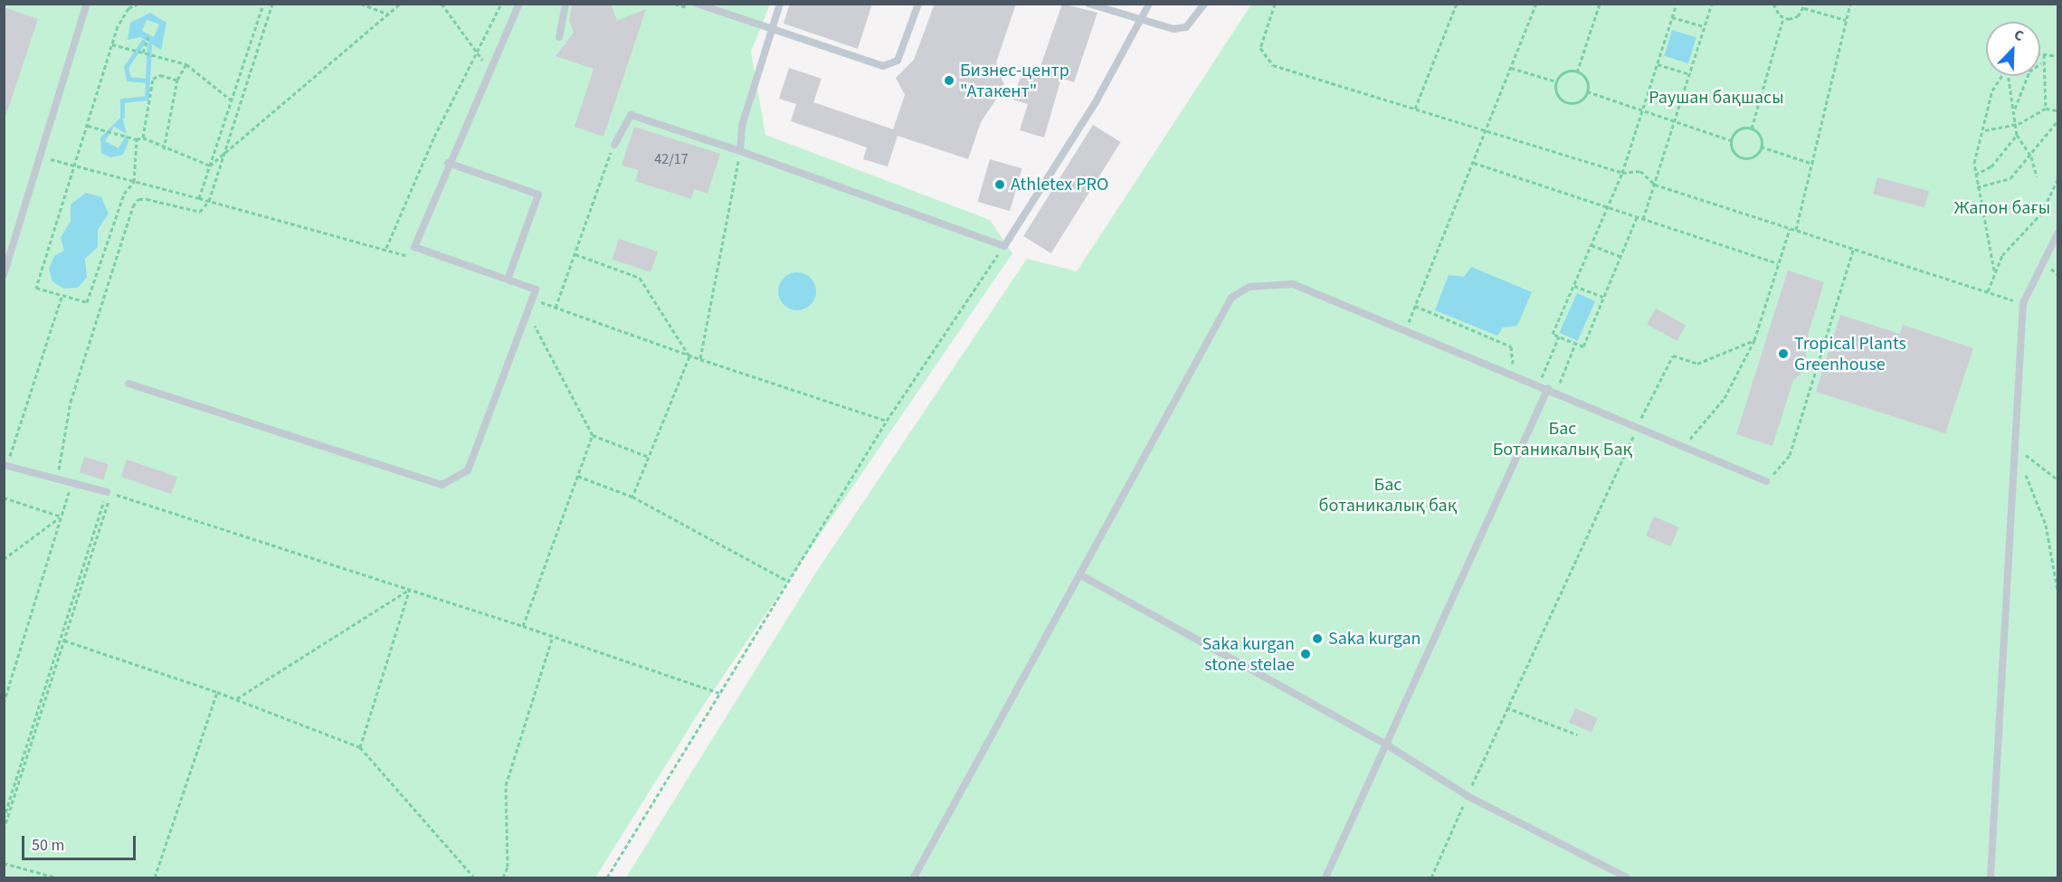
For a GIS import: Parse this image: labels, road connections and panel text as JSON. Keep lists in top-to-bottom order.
{
  "parks": [
    "Раушан бақшасы",
    "Жапон бағы",
    "Бас Ботаникалық Бақ",
    "Бас ботаникалық бақ"
  ],
  "places": [
    "Бизнес-центр \"Атакент\"",
    "Athletex PRO",
    "Tropical Plants Greenhouse",
    "Saka kurgan",
    "Saka kurgan stone stelae"
  ],
  "house_numbers": ["42/17"],
  "scale_bar": "50 m",
  "north": "top right"
}
